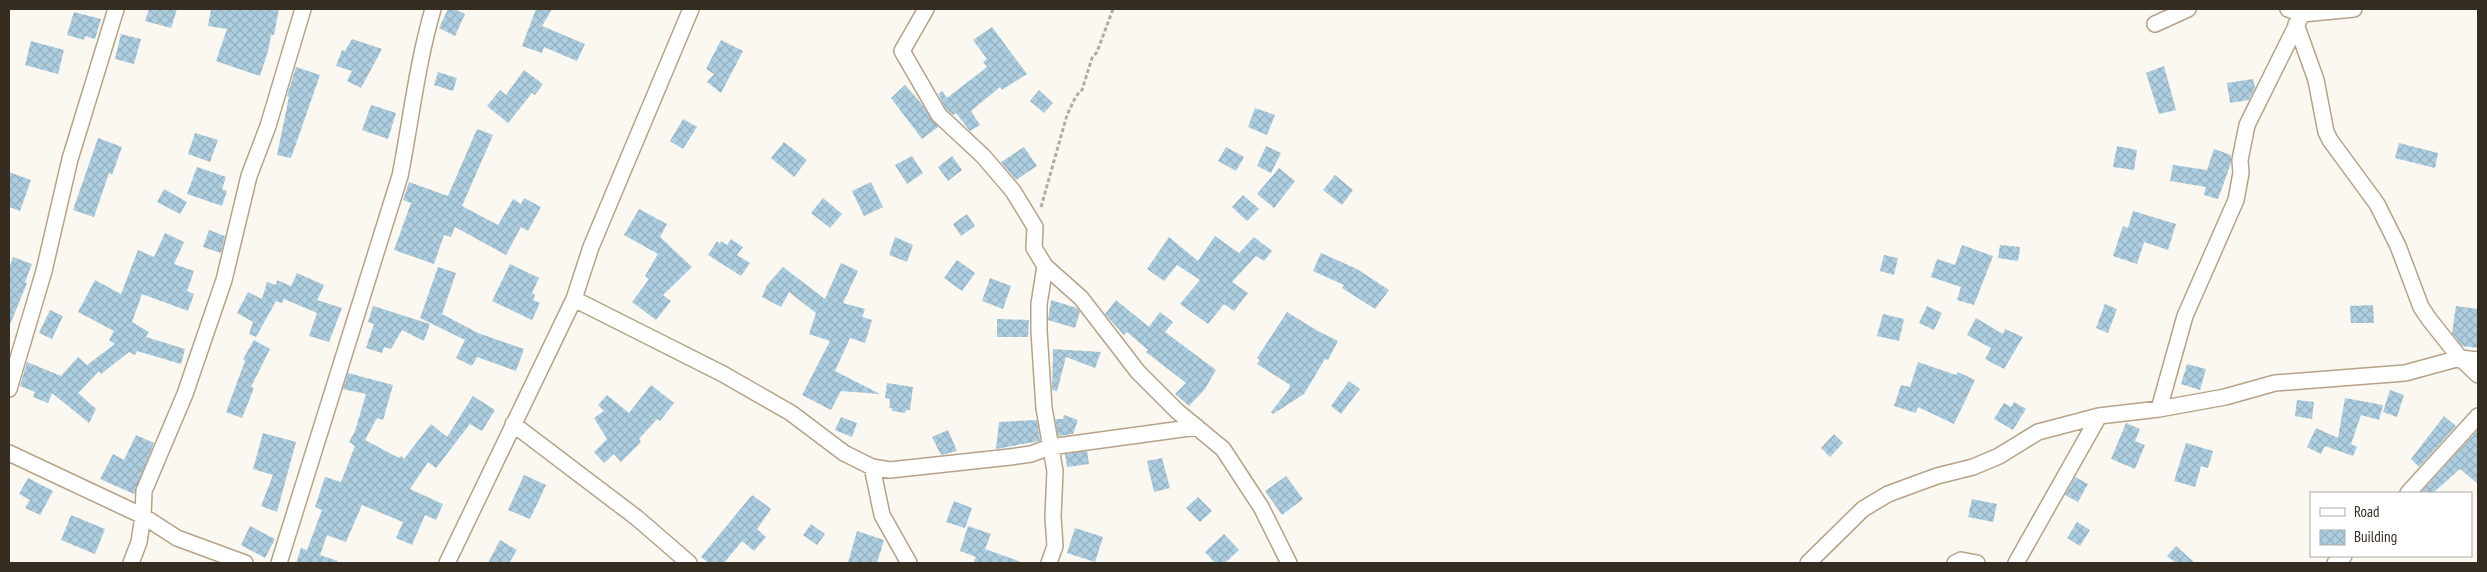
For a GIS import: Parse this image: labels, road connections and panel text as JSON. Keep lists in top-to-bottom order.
{
  "legend": ["Road", "Building"]
}
